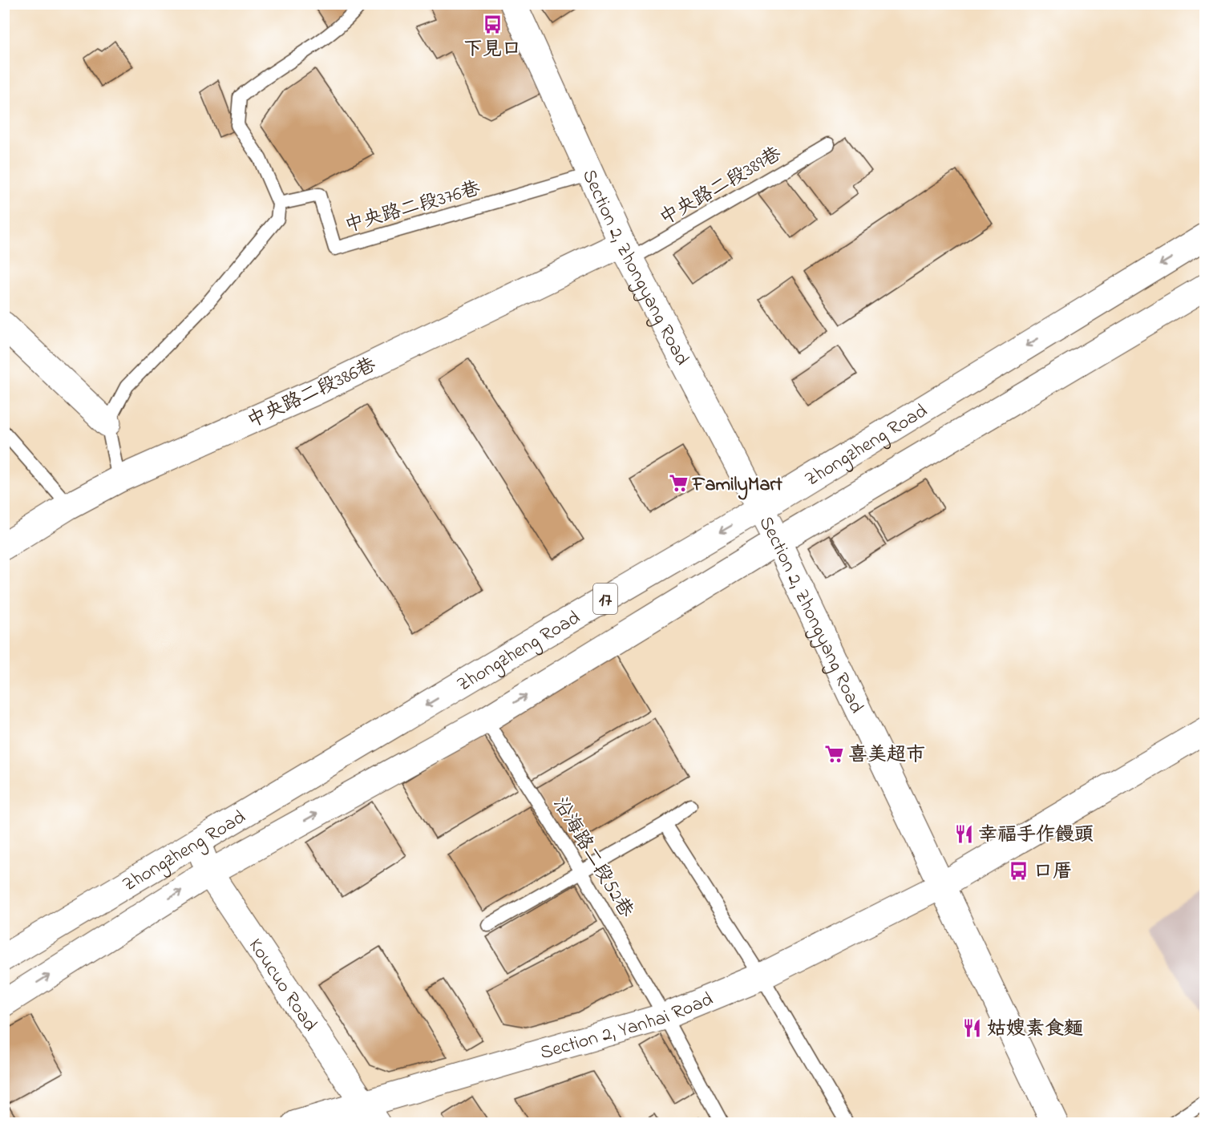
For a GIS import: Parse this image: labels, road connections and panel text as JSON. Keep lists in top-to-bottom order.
{
  "streets": {
    "street": [
      "Section 2, Zhongyang Road",
      "中央路二段386巷",
      "Zhongzheng Road",
      "17",
      "Koucuo Road",
      "Section 2, Yanhai Road"
    ],
    "lane": ["中央路二段389巷", "中央路二段376巷", "沿海路二段52巷"]
  },
  "crossings": [
    ["中央路二段389巷", "Section 2, Zhongyang Road"],
    ["中央路二段389巷", "中央路二段386巷"],
    ["中央路二段376巷", "Section 2, Zhongyang Road"],
    ["Section 2, Zhongyang Road", "中央路二段386巷"],
    ["Section 2, Zhongyang Road", "Zhongzheng Road"],
    ["Section 2, Zhongyang Road", "Section 2, Yanhai Road"],
    ["Zhongzheng Road", "沿海路二段52巷"],
    ["Zhongzheng Road", "Koucuo Road"],
    ["沿海路二段52巷", "Section 2, Yanhai Road"],
    ["Koucuo Road", "Section 2, Yanhai Road"]
  ],
  "places": {
    "bus stop": ["下見口", "口厝"],
    "supermarket": ["FamilyMart", "喜美超市"],
    "restaurant": ["幸福手作饅頭", "姑嫂素食麵"]
  }
}
